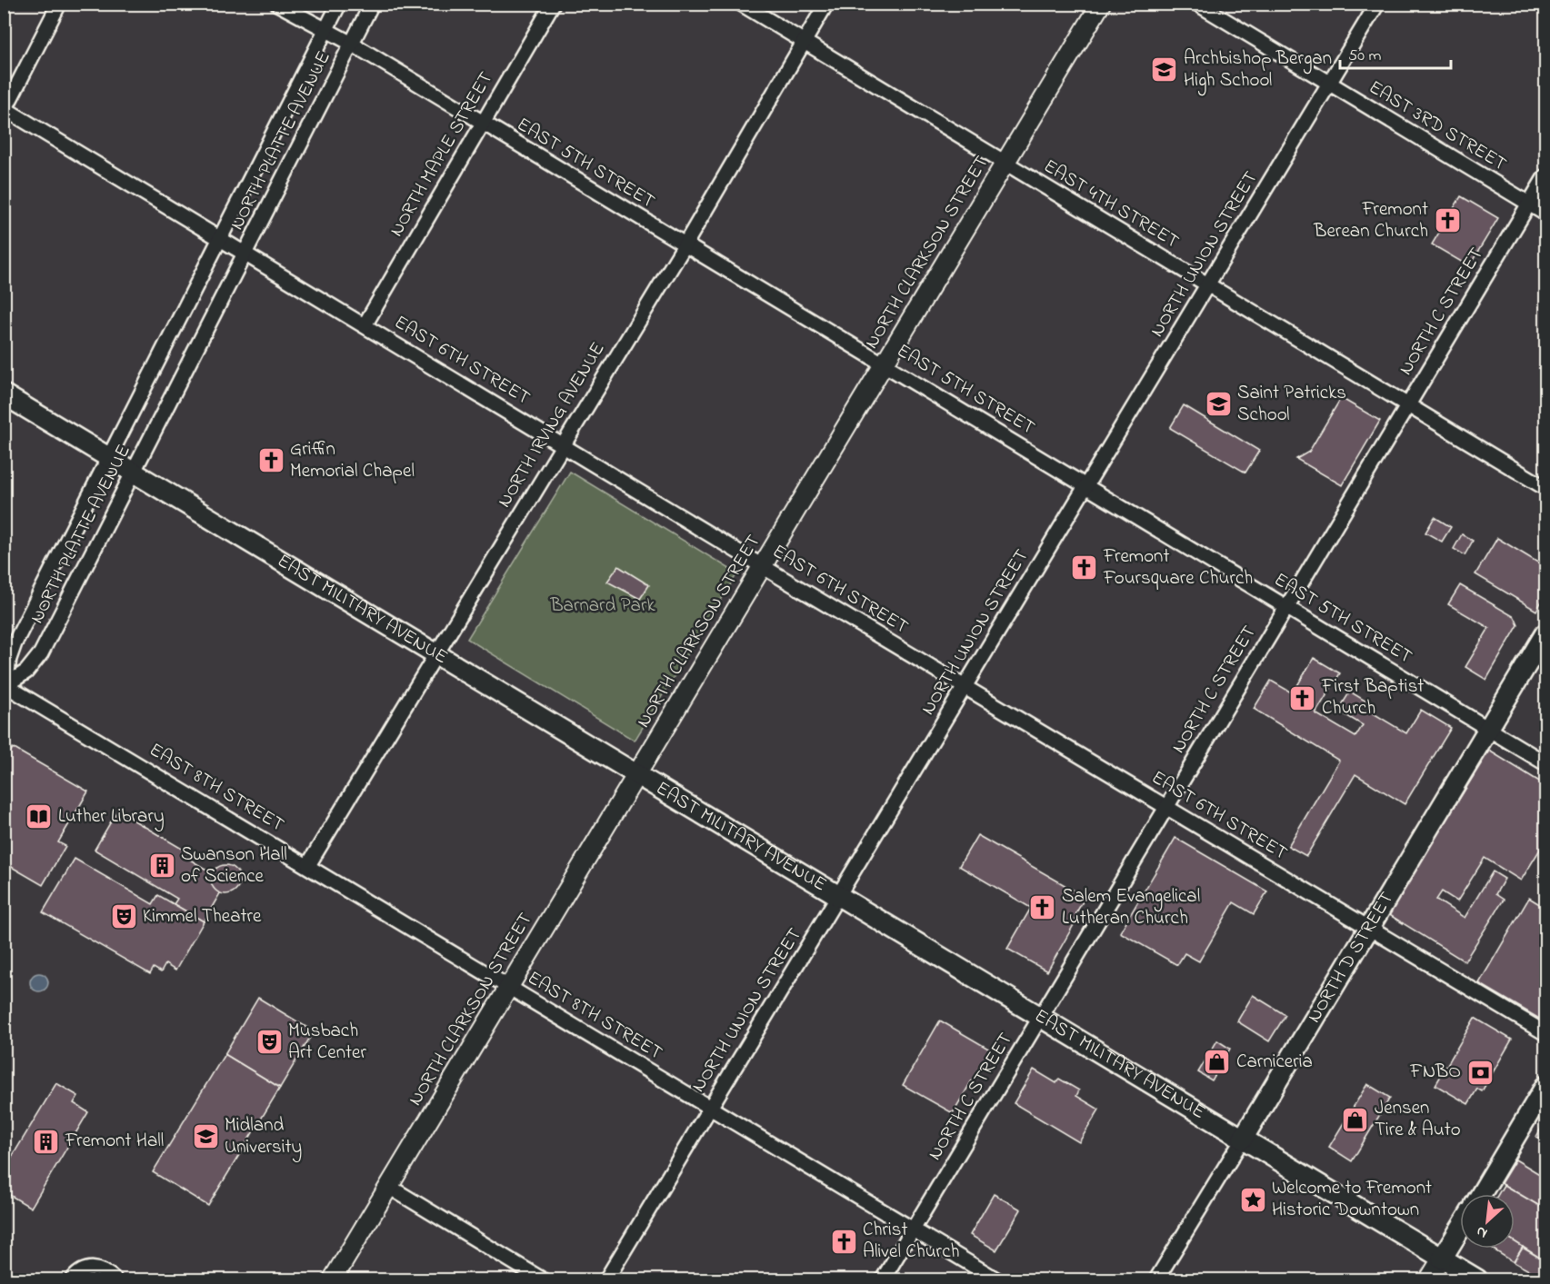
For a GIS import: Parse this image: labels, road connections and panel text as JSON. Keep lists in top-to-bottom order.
{
  "streets": {
    "main road": ["EAST MILITARY AVENUE", "NORTH D STREET"],
    "street": [
      "EAST 3RD STREET",
      "NORTH PLATTE AVENUE",
      "NORTH MAPLE STREET",
      "EAST 5TH STREET",
      "EAST 4TH STREET",
      "NORTH CLARKSON STREET",
      "NORTH UNION STREET",
      "NORTH C STREET",
      "EAST 6TH STREET",
      "NORTH IRVING AVENUE",
      "EAST 8TH STREET"
    ]
  },
  "crossings": [
    ["EAST 3RD STREET", "NORTH UNION STREET"],
    ["EAST 3RD STREET", "NORTH C STREET"],
    ["NORTH PLATTE AVENUE", "EAST 5TH STREET"],
    ["NORTH PLATTE AVENUE", "EAST 6TH STREET"],
    ["NORTH PLATTE AVENUE", "EAST MILITARY AVENUE"],
    ["NORTH PLATTE AVENUE", "EAST 8TH STREET"],
    ["NORTH MAPLE STREET", "EAST 5TH STREET"],
    ["NORTH MAPLE STREET", "EAST 6TH STREET"],
    ["EAST 5TH STREET", "NORTH CLARKSON STREET"],
    ["EAST 5TH STREET", "NORTH UNION STREET"],
    ["EAST 5TH STREET", "NORTH C STREET"],
    ["EAST 5TH STREET", "NORTH IRVING AVENUE"],
    ["EAST 5TH STREET", "NORTH D STREET"],
    ["EAST 4TH STREET", "NORTH CLARKSON STREET"],
    ["EAST 4TH STREET", "NORTH UNION STREET"],
    ["EAST 4TH STREET", "NORTH C STREET"],
    ["EAST 4TH STREET", "NORTH IRVING AVENUE"],
    ["NORTH CLARKSON STREET", "EAST 6TH STREET"],
    ["NORTH CLARKSON STREET", "EAST MILITARY AVENUE"],
    ["NORTH CLARKSON STREET", "EAST 8TH STREET"],
    ["NORTH UNION STREET", "EAST 6TH STREET"],
    ["NORTH UNION STREET", "EAST MILITARY AVENUE"],
    ["NORTH UNION STREET", "EAST 8TH STREET"],
    ["NORTH C STREET", "EAST 6TH STREET"],
    ["NORTH C STREET", "EAST MILITARY AVENUE"],
    ["NORTH C STREET", "EAST 8TH STREET"],
    ["EAST 6TH STREET", "NORTH IRVING AVENUE"],
    ["EAST 6TH STREET", "NORTH D STREET"],
    ["NORTH IRVING AVENUE", "EAST MILITARY AVENUE"],
    ["NORTH IRVING AVENUE", "EAST 8TH STREET"],
    ["EAST MILITARY AVENUE", "NORTH D STREET"]
  ],
  "parks": ["Barnard Park"],
  "places": {
    "school or university": ["Archbishop Bergan High School", "Saint Patricks School", "Midland University"],
    "church": [
      "Fremont Berean Church",
      "Griffin Memorial Chapel",
      "Fremont Foursquare Church",
      "First Baptist Church",
      "Salem Evangelical Lutheran Church",
      "Christ Alivel Church"
    ],
    "library": ["Luther Library"],
    "building": ["Swanson Hall of Science", "Fremont Hall"],
    "theatre": ["Kimmel Theatre", "Musbach Art Center"],
    "shop": ["Carniceria", "Jensen Tire & Auto"],
    "bank": ["FNBO"],
    "place": ["Welcome to Fremont Historic Downtown"]
  },
  "scale_bar": "50 m",
  "north": "bottom left"
}
